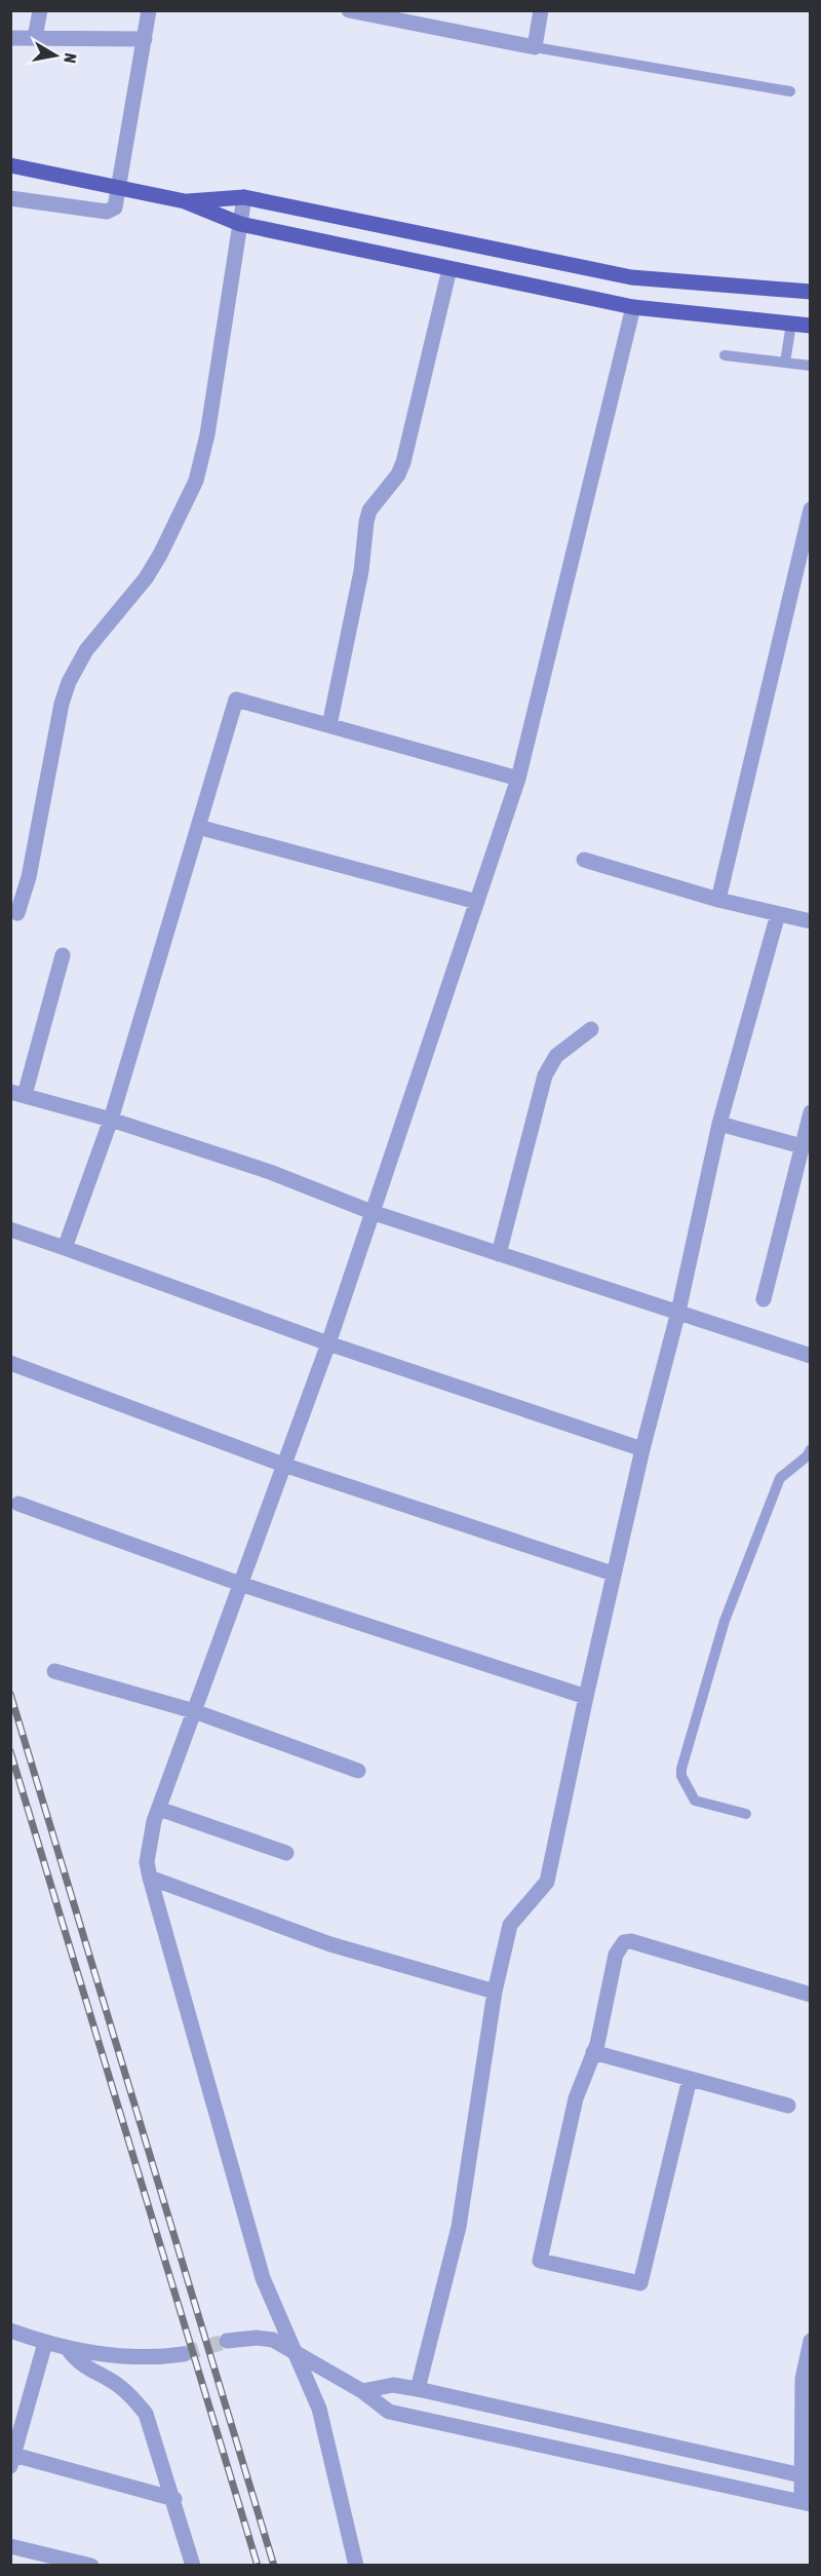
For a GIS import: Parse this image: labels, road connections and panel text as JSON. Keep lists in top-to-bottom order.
{
  "north": "right"
}
